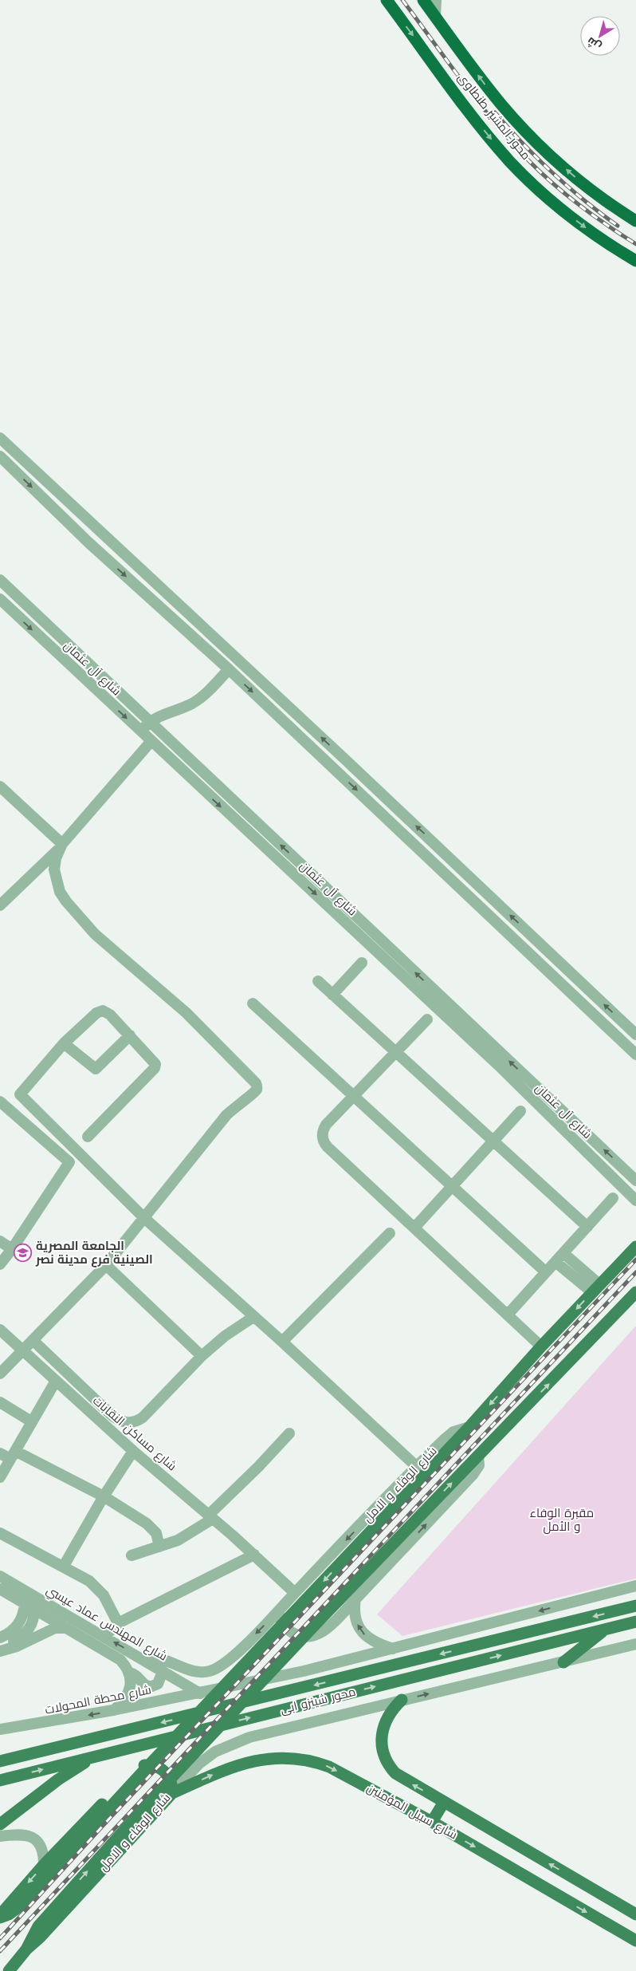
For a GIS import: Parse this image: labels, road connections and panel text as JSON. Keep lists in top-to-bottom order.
{
  "streets": {
    "highway": ["محور المشير طنطاوى"],
    "main road": ["شارع الوفاء و الامل", "محور شينزو ابى", "شارع سبيل المؤمنين"],
    "street": [
      "شارع آل عثمان",
      "شارع مساكن النقابات",
      "شارع المهندس عماد عيسي",
      "شارع محطة المحولات"
    ]
  },
  "crossings": [
    ["شارع مساكن النقابات", "شارع الوفاء و الامل"],
    ["شارع الوفاء و الامل", "شارع المهندس عماد عيسي"],
    ["شارع الوفاء و الامل", "شارع سبيل المؤمنين"],
    ["شارع المهندس عماد عيسي", "شارع محطة المحولات"]
  ],
  "parks": ["مقبرة الوفاء و الأمل"],
  "places": {
    "school or university": ["الجامعة المصرية الصينية فرع مدينة نصر"]
  },
  "north": "bottom left"
}
